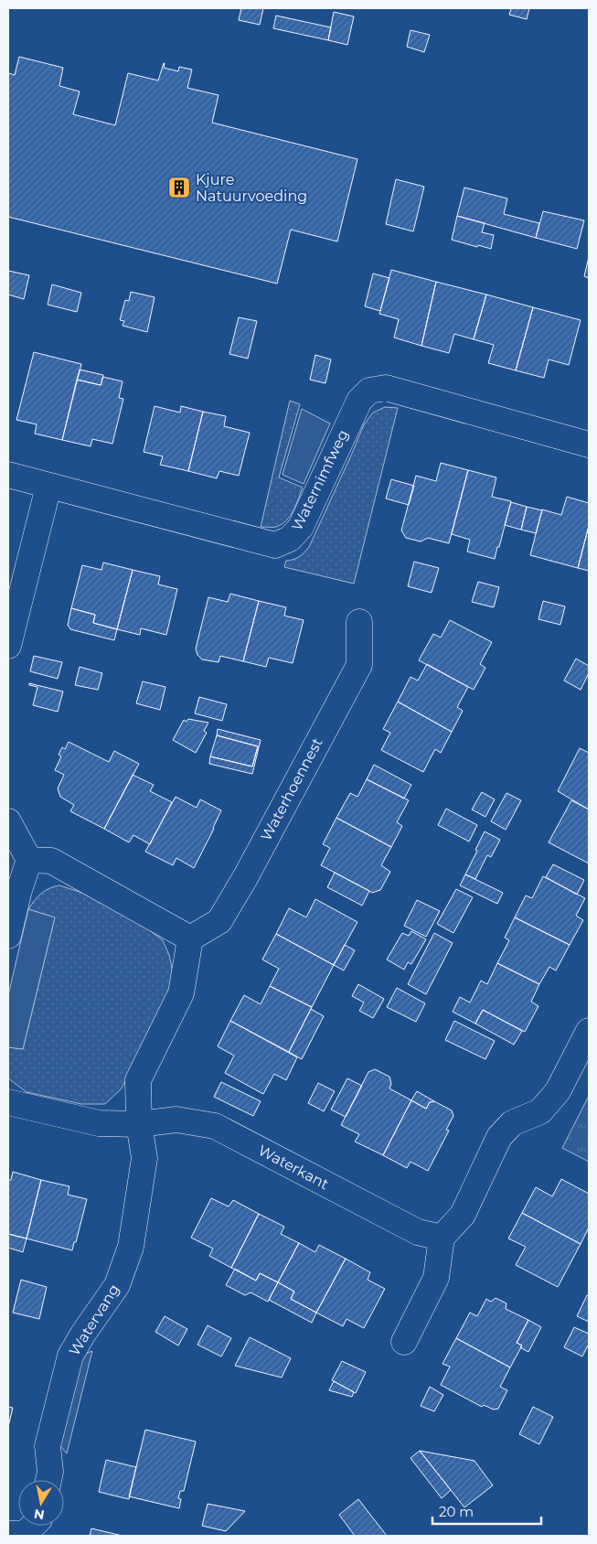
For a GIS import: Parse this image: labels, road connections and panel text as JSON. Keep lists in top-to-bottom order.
{
  "streets": {
    "street": [
      "Waternimfweg",
      "Waterhoennest",
      "Waterkant",
      "Watervang"
    ]
  },
  "crossings": [
    ["Waterkant", "Watervang"]
  ],
  "places": {
    "building": ["Kjure Natuurvoeding"]
  },
  "scale_bar": "20 m",
  "north": "bottom"
}
